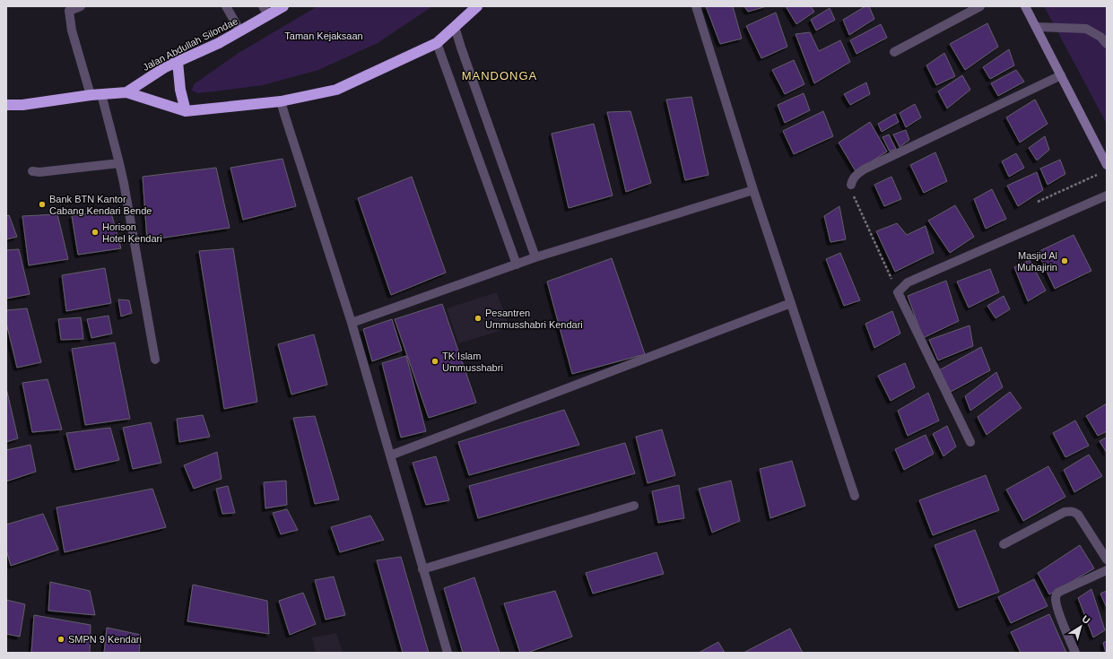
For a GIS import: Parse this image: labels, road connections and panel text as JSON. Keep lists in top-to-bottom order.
{
  "streets": {
    "highway": ["Jalan Abdullah Silondae"]
  },
  "districts": ["MANDONGA"],
  "parks": ["Taman Kejaksaan"],
  "places": [
    "Bank BTN Kantor Cabang Kendari Bende",
    "Horison Hotel Kendari",
    "Masjid Al Muhajirin",
    "Pesantren Ummusshabri Kendari",
    "TK Islam Ummusshabri",
    "SMPN 9 Kendari"
  ],
  "north": "top right"
}
